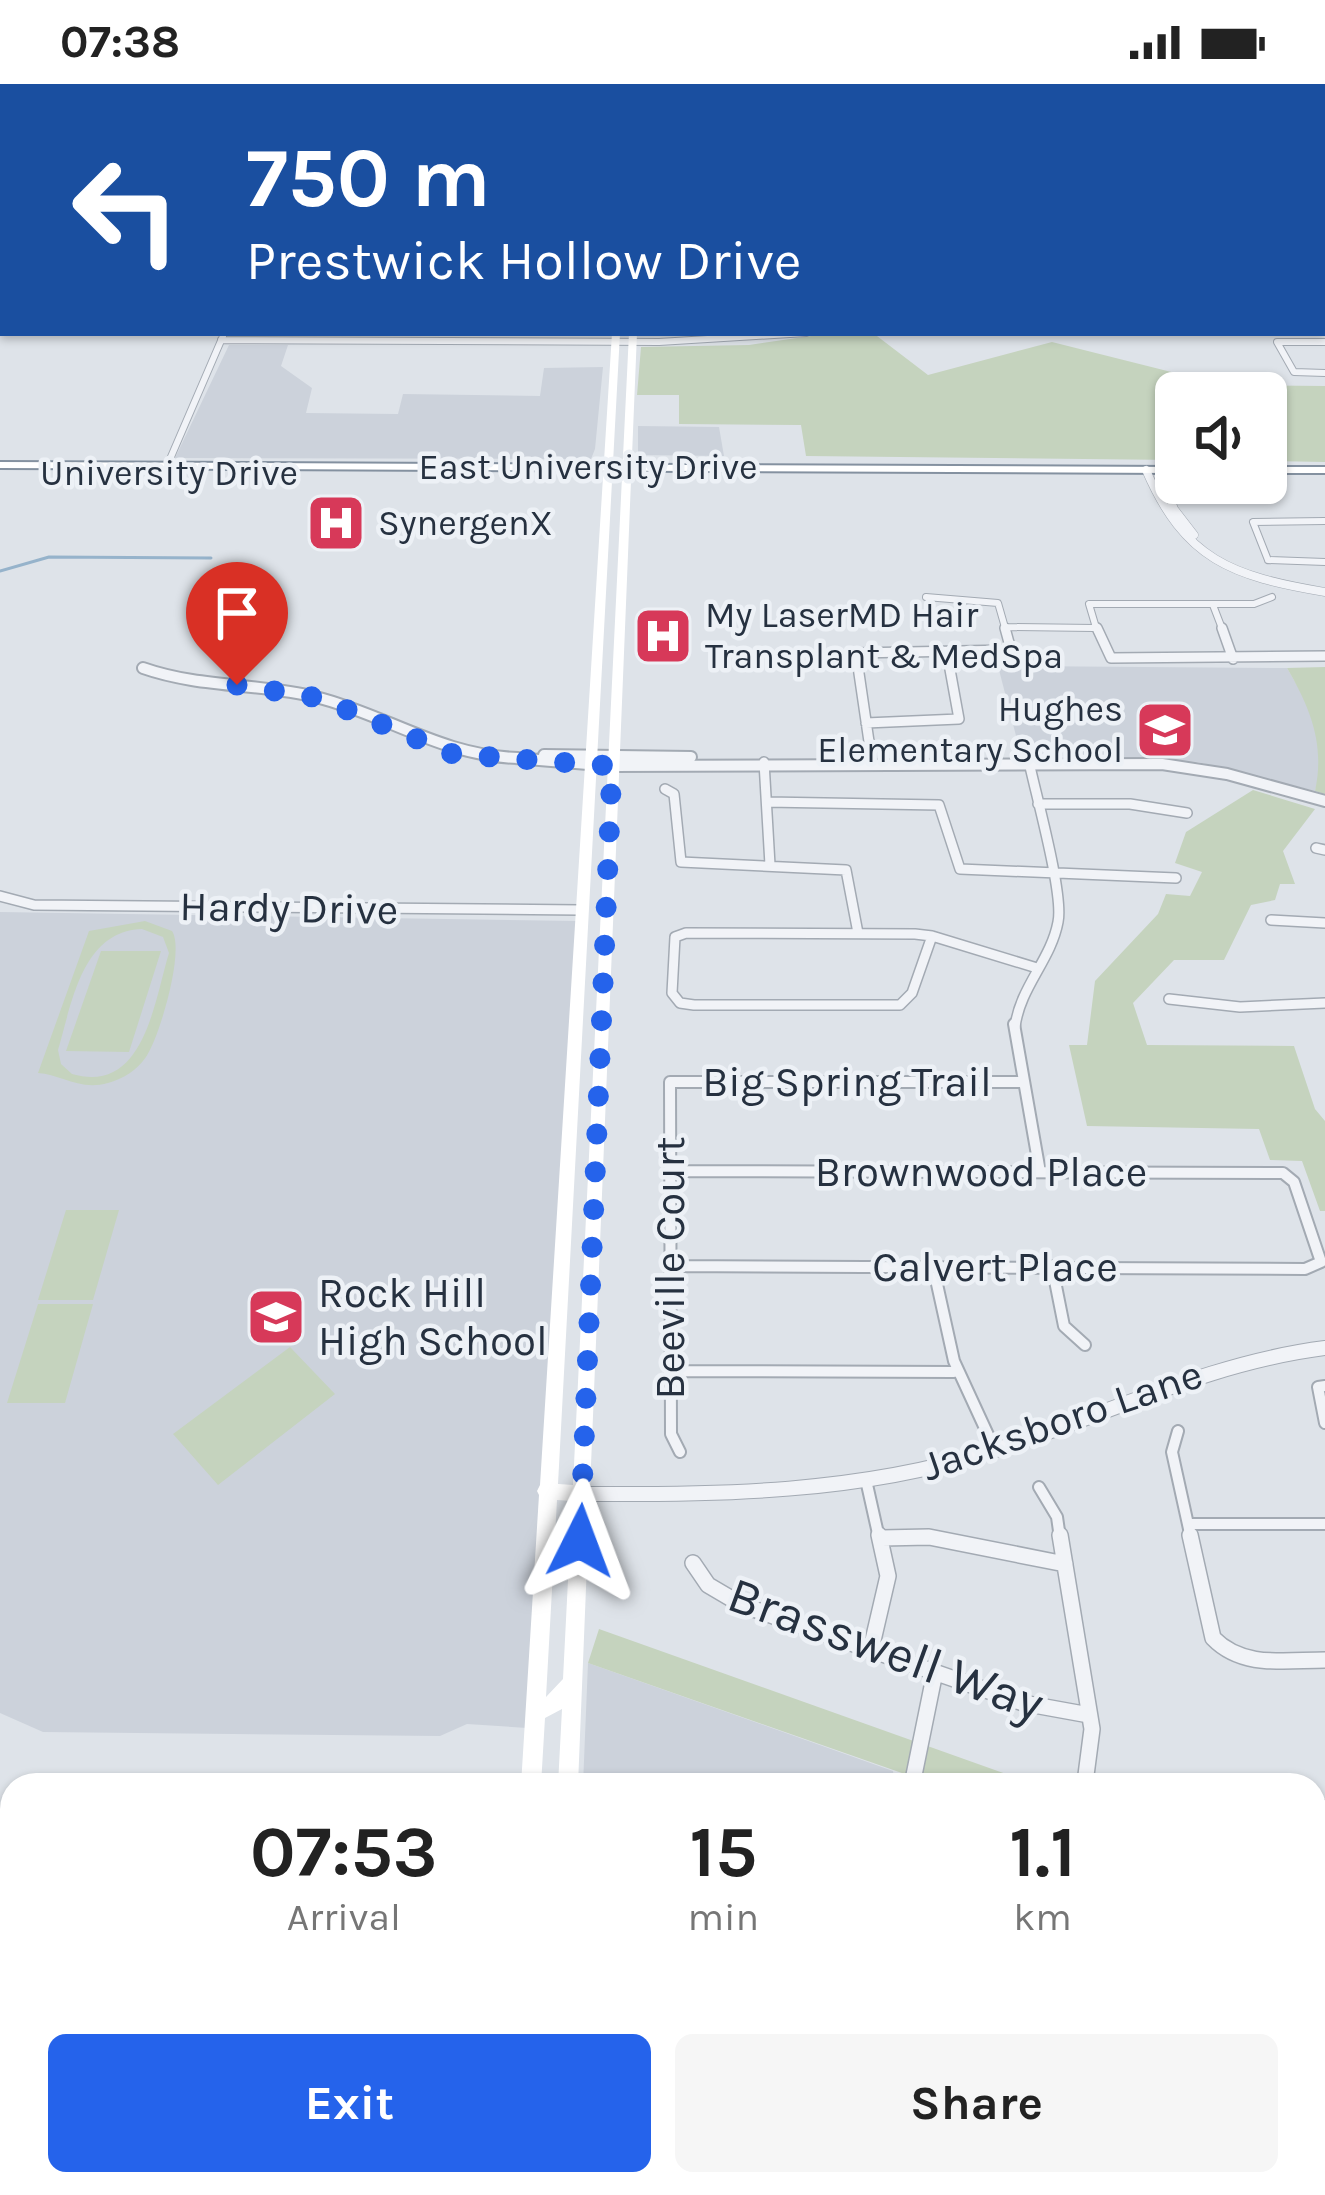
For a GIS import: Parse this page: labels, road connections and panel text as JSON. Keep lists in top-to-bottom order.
{
  "streets": {
    "highway": ["University Drive"],
    "street": [
      "Hardy Drive",
      "Big Spring Trail",
      "Brownwood Place",
      "Calvert Place",
      "Beeville Court",
      "Jacksboro Lane",
      "Brasswell Way"
    ]
  },
  "crossings": [
    ["Big Spring Trail", "Beeville Court"],
    ["Brownwood Place", "Calvert Place"],
    ["Brownwood Place", "Beeville Court"],
    ["Calvert Place", "Beeville Court"]
  ],
  "places": {
    "hospital": ["SynergenX", "My LaserMD Hair Transplant & MedSpa"],
    "school or university": ["Hughes Elementary School", "Rock Hill High School"]
  },
  "page": {
    "status": "07:38",
    "turn": ["750 m", "Prestwick Hollow Drive"],
    "eta": [
      "07:53",
      "Arrival",
      "15",
      "min",
      "1.1",
      "km"
    ],
    "buttons": ["Exit", "Share"]
  }
}
